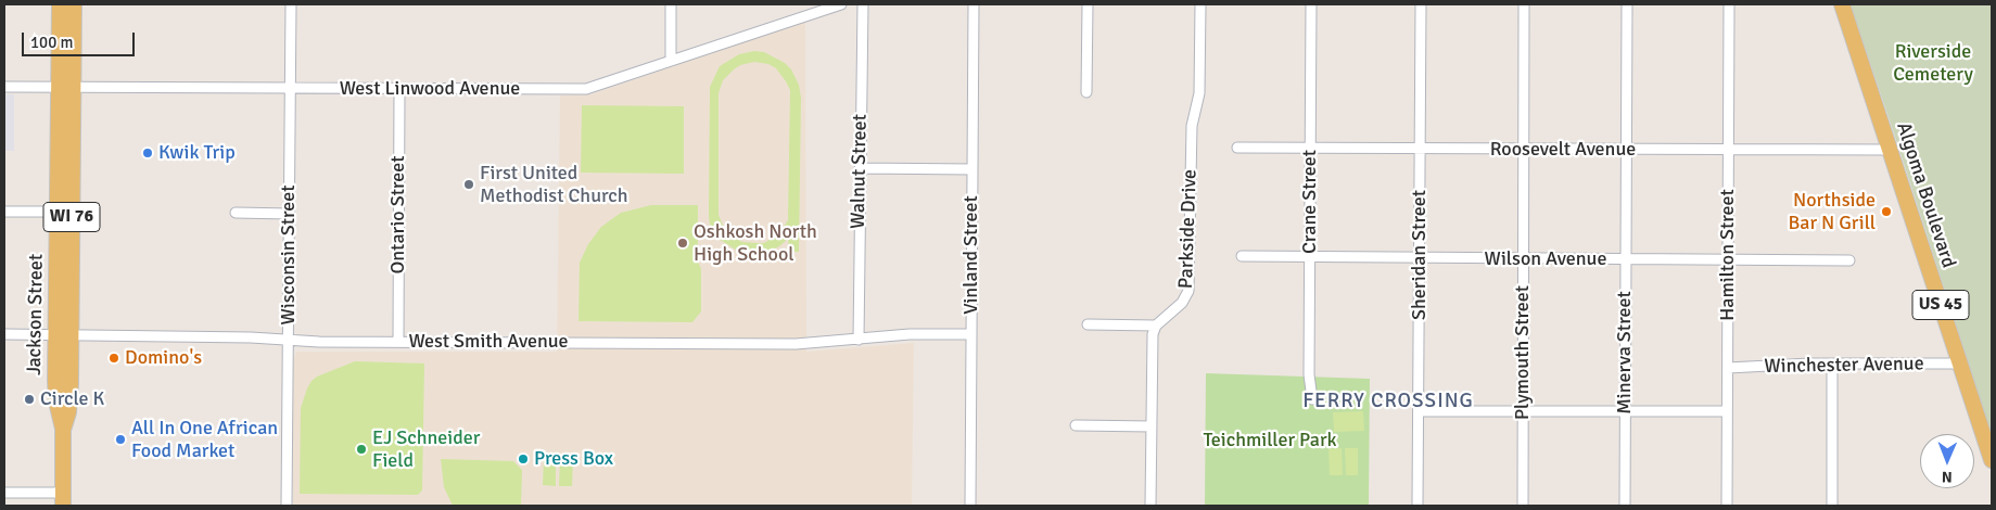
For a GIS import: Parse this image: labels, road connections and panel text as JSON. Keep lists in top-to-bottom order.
{
  "streets": {
    "main road": [
      "Algoma Boulevard",
      "WI 76",
      "US 45",
      "Jackson Street"
    ],
    "street": [
      "West Linwood Avenue",
      "Roosevelt Avenue",
      "Walnut Street",
      "Crane Street",
      "Ontario Street",
      "Parkside Drive",
      "Wisconsin Street",
      "Vinland Street",
      "Sheridan Street",
      "Hamilton Street",
      "Wilson Avenue",
      "West Smith Avenue",
      "Plymouth Street",
      "Minerva Street",
      "Winchester Avenue"
    ]
  },
  "crossings": [
    ["West Linwood Avenue", "Ontario Street"],
    ["West Linwood Avenue", "Wisconsin Street"],
    ["West Linwood Avenue", "Jackson Street"],
    ["Roosevelt Avenue", "Algoma Boulevard"],
    ["Roosevelt Avenue", "Crane Street"],
    ["Roosevelt Avenue", "Sheridan Street"],
    ["Roosevelt Avenue", "Hamilton Street"],
    ["Roosevelt Avenue", "Plymouth Street"],
    ["Roosevelt Avenue", "Minerva Street"],
    ["Walnut Street", "West Smith Avenue"],
    ["Algoma Boulevard", "Winchester Avenue"],
    ["Crane Street", "Wilson Avenue"],
    ["Ontario Street", "West Smith Avenue"],
    ["Wisconsin Street", "West Smith Avenue"],
    ["Vinland Street", "West Smith Avenue"],
    ["Sheridan Street", "Wilson Avenue"],
    ["Hamilton Street", "Wilson Avenue"],
    ["Hamilton Street", "Winchester Avenue"],
    ["Wilson Avenue", "Plymouth Street"],
    ["Wilson Avenue", "Minerva Street"],
    ["Jackson Street", "West Smith Avenue"]
  ],
  "districts": ["FERRY CROSSING"],
  "parks": ["Riverside Cemetery", "Teichmiller Park"],
  "places": [
    "Kwik Trip",
    "First United Methodist Church",
    "Northside Bar N Grill",
    "Oshkosh North High School",
    "Domino's",
    "Circle K",
    "All In One African Food Market",
    "EJ Schneider Field",
    "Press Box"
  ],
  "scale_bar": "100 m",
  "north": "bottom"
}
